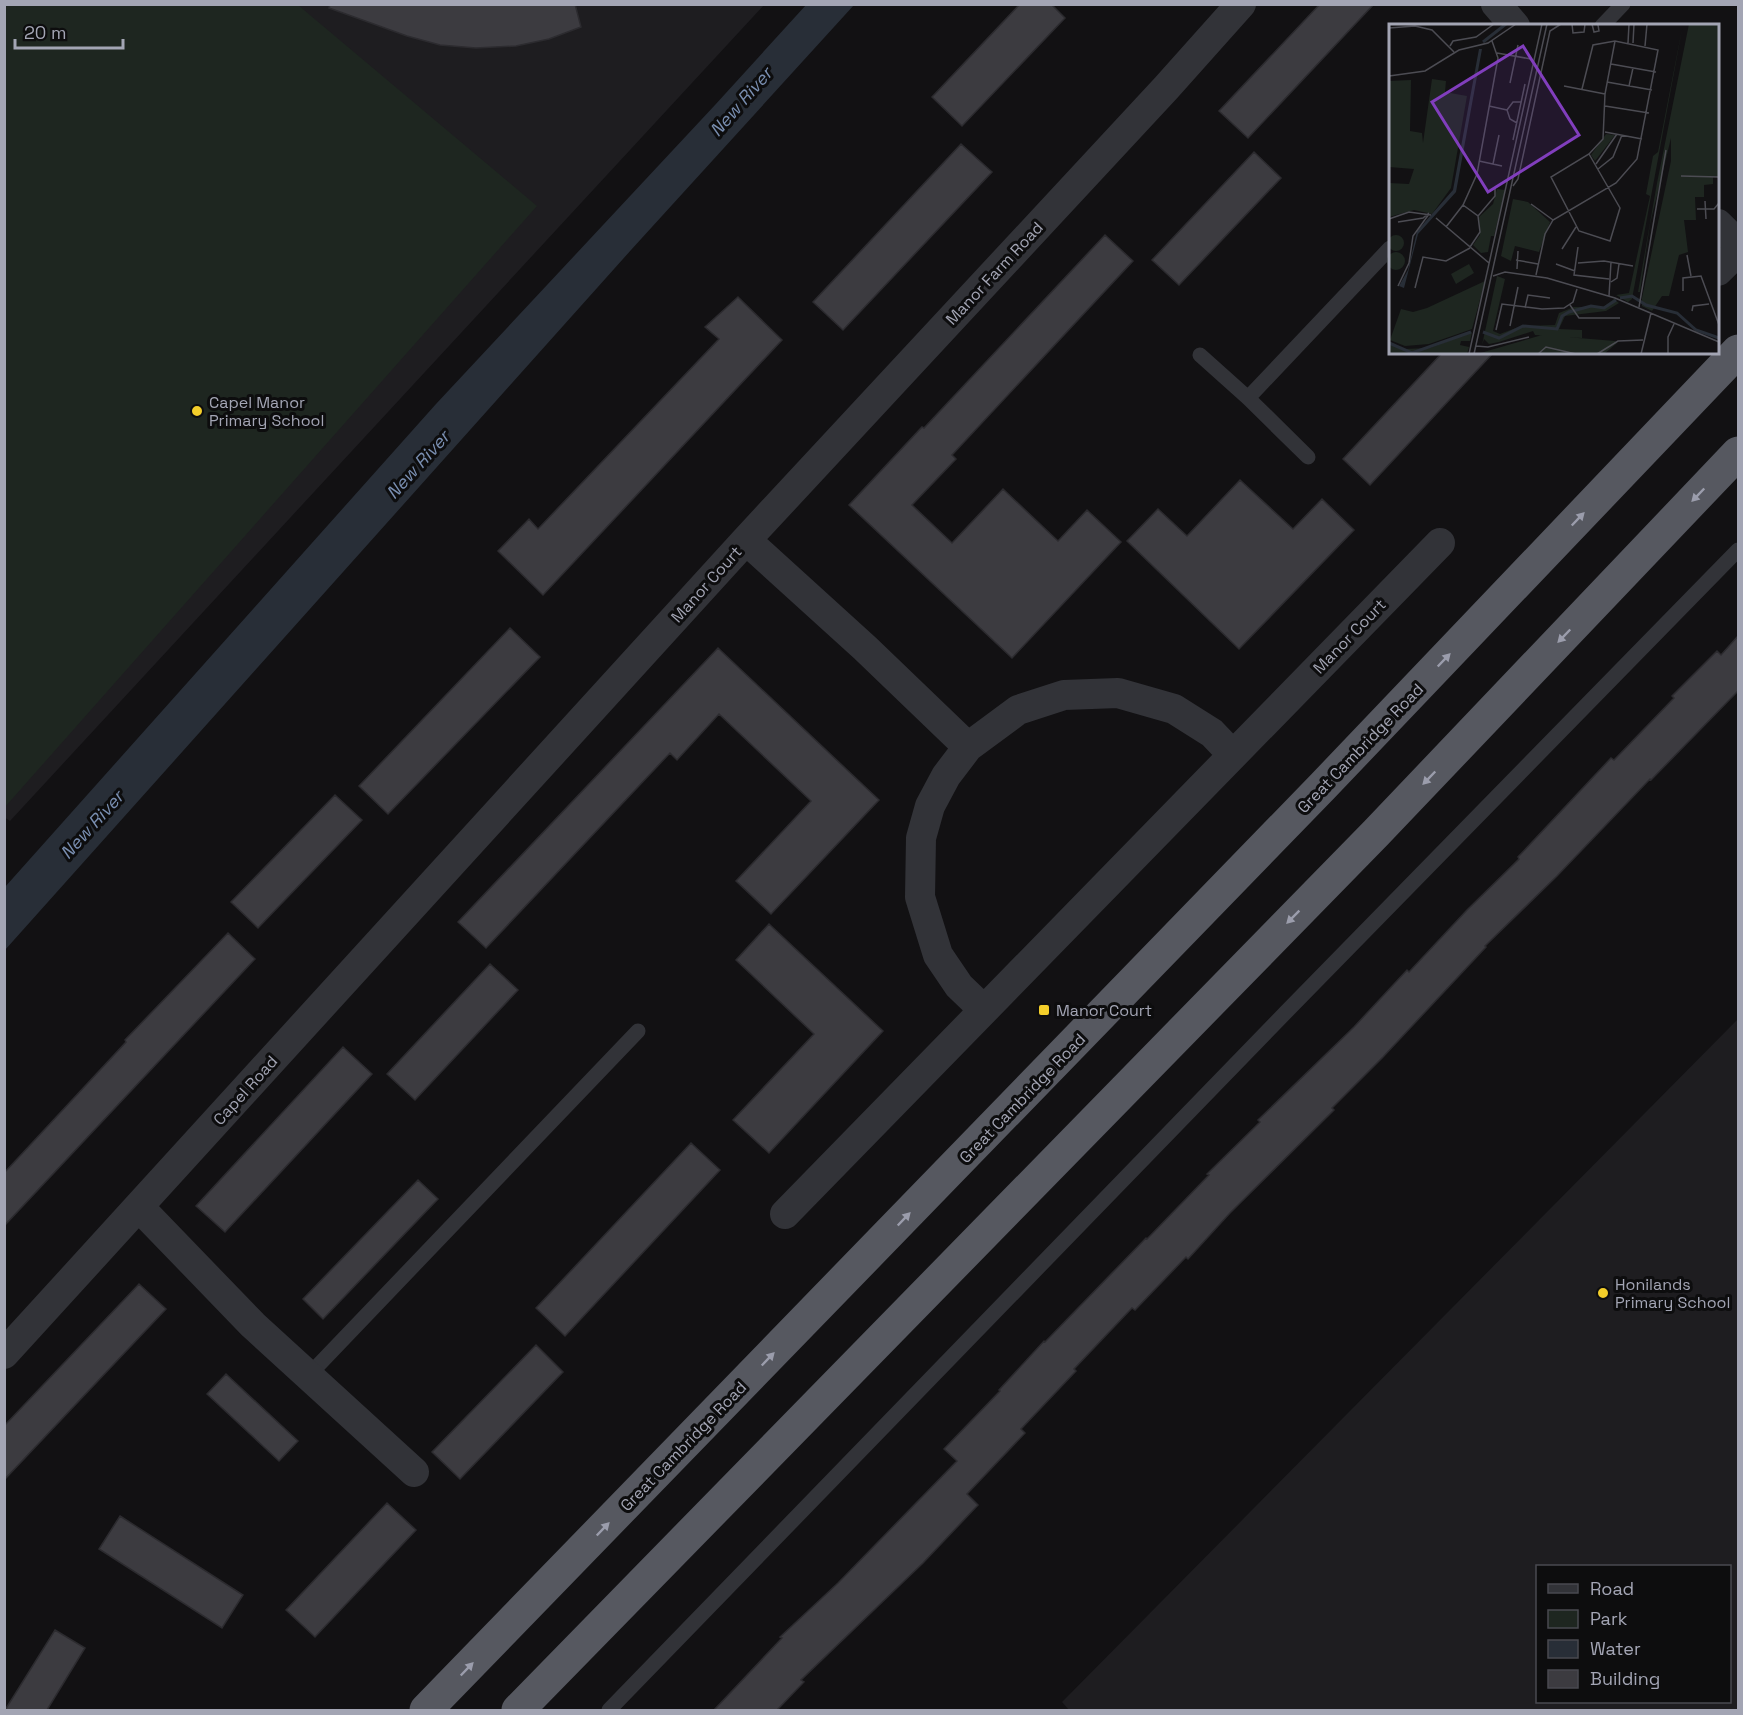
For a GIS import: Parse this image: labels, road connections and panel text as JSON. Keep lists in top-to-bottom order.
{
  "streets": {
    "highway": ["Great Cambridge Road"],
    "street": ["Manor Farm Road", "Manor Court", "Capel Road"]
  },
  "crossings": [
    ["Manor Farm Road", "Manor Court"],
    ["Manor Court", "Capel Road"]
  ],
  "water": ["New River"],
  "places": {
    "other": ["Capel Manor Primary School", "Honilands Primary School"],
    "transit": ["Manor Court"]
  },
  "legend": [
    "Road",
    "Park",
    "Water",
    "Building"
  ],
  "scale_bar": "20 m"
}
